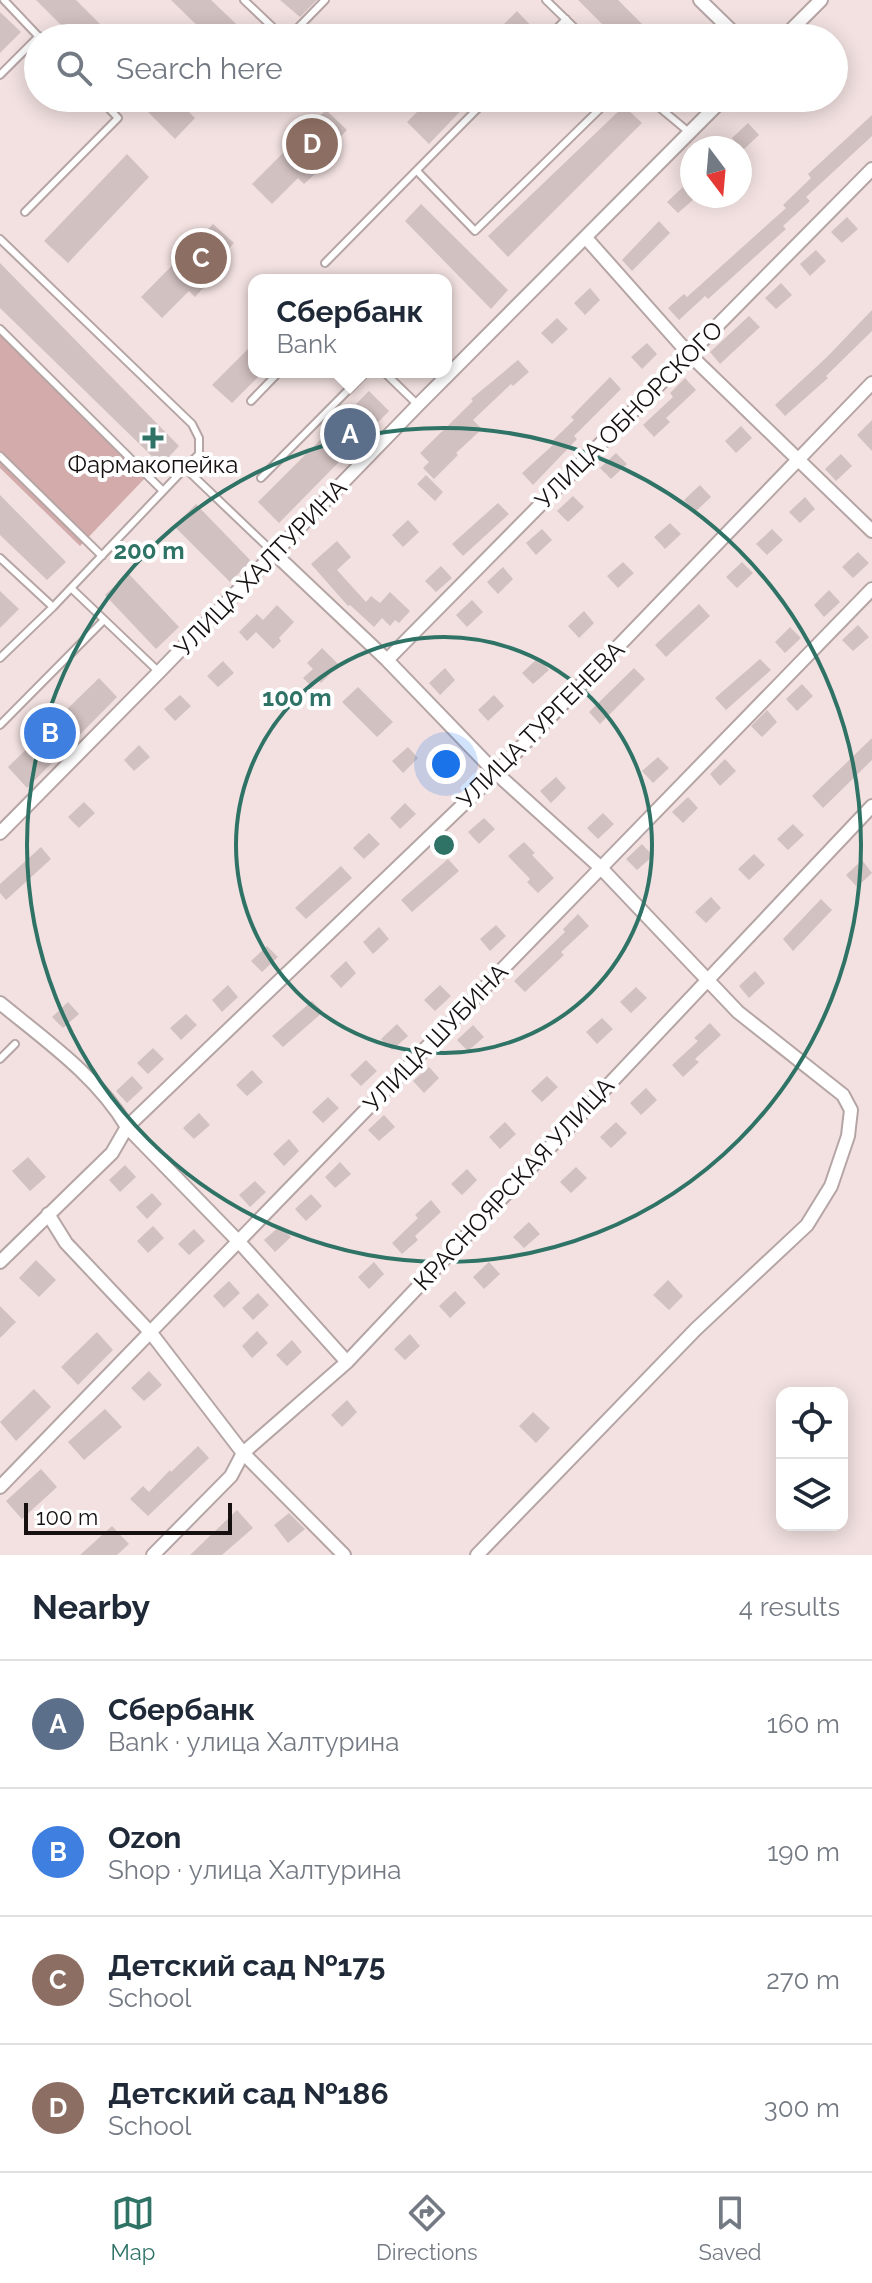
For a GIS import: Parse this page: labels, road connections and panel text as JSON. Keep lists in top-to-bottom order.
{
  "streets": {
    "street": [
      "УЛИЦА ОБНОРСКОГО",
      "УЛИЦА ХАЛТУРИНА",
      "УЛИЦА ТУРГЕНЕВА",
      "УЛИЦА ШУБИНА",
      "КРАСНОЯРСКАЯ УЛИЦА"
    ]
  },
  "places": {
    "health": ["Фармакопейка"]
  },
  "scale_bar": "100 m",
  "north": "bottom",
  "page": {
    "search": "Search here",
    "pins": [
      "D",
      "C",
      "A",
      "B"
    ],
    "popup": ["Сбербанк", "Bank"],
    "scale": "100 m",
    "heading": ["Nearby", "4 results"],
    "list": [
      {
        "mark": "A",
        "name": "Сбербанк",
        "note": "Bank · улица Халтурина",
        "value": "160 m"
      },
      {
        "mark": "B",
        "name": "Ozon",
        "note": "Shop · улица Халтурина",
        "value": "190 m"
      },
      {
        "mark": "C",
        "name": "Детский сад №175",
        "note": "School",
        "value": "270 m"
      },
      {
        "mark": "D",
        "name": "Детский сад №186",
        "note": "School",
        "value": "300 m"
      }
    ],
    "nav": ["Map", "Directions", "Saved"]
  },
  "rings": ["200 m", "100 m"]
}
